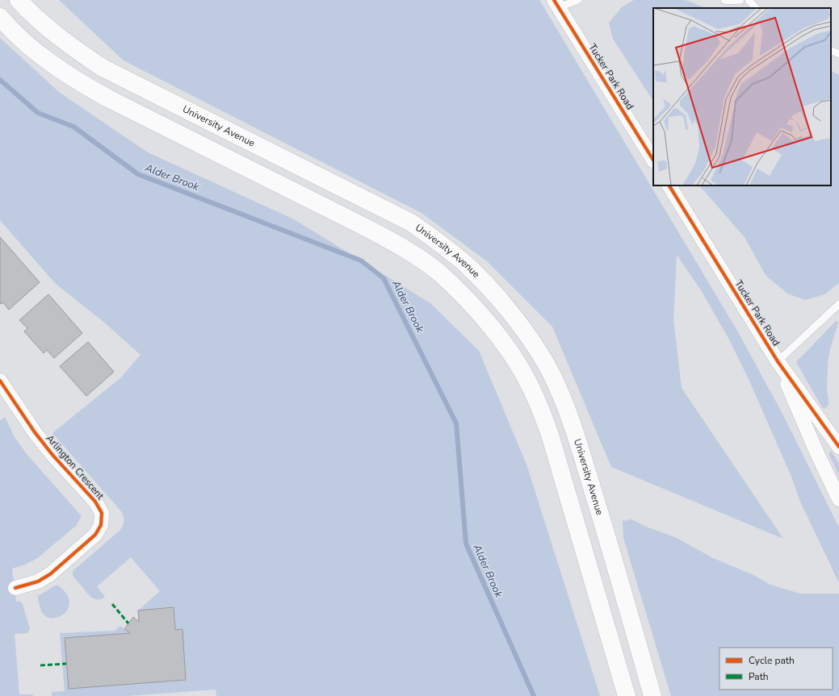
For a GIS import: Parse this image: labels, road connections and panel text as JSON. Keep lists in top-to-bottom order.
{
  "streets": {
    "main road": ["University Avenue"],
    "street": ["Tucker Park Road", "Arlington Crescent"]
  },
  "water": ["Alder Brook"],
  "legend": ["Cycle path", "Path"]
}
